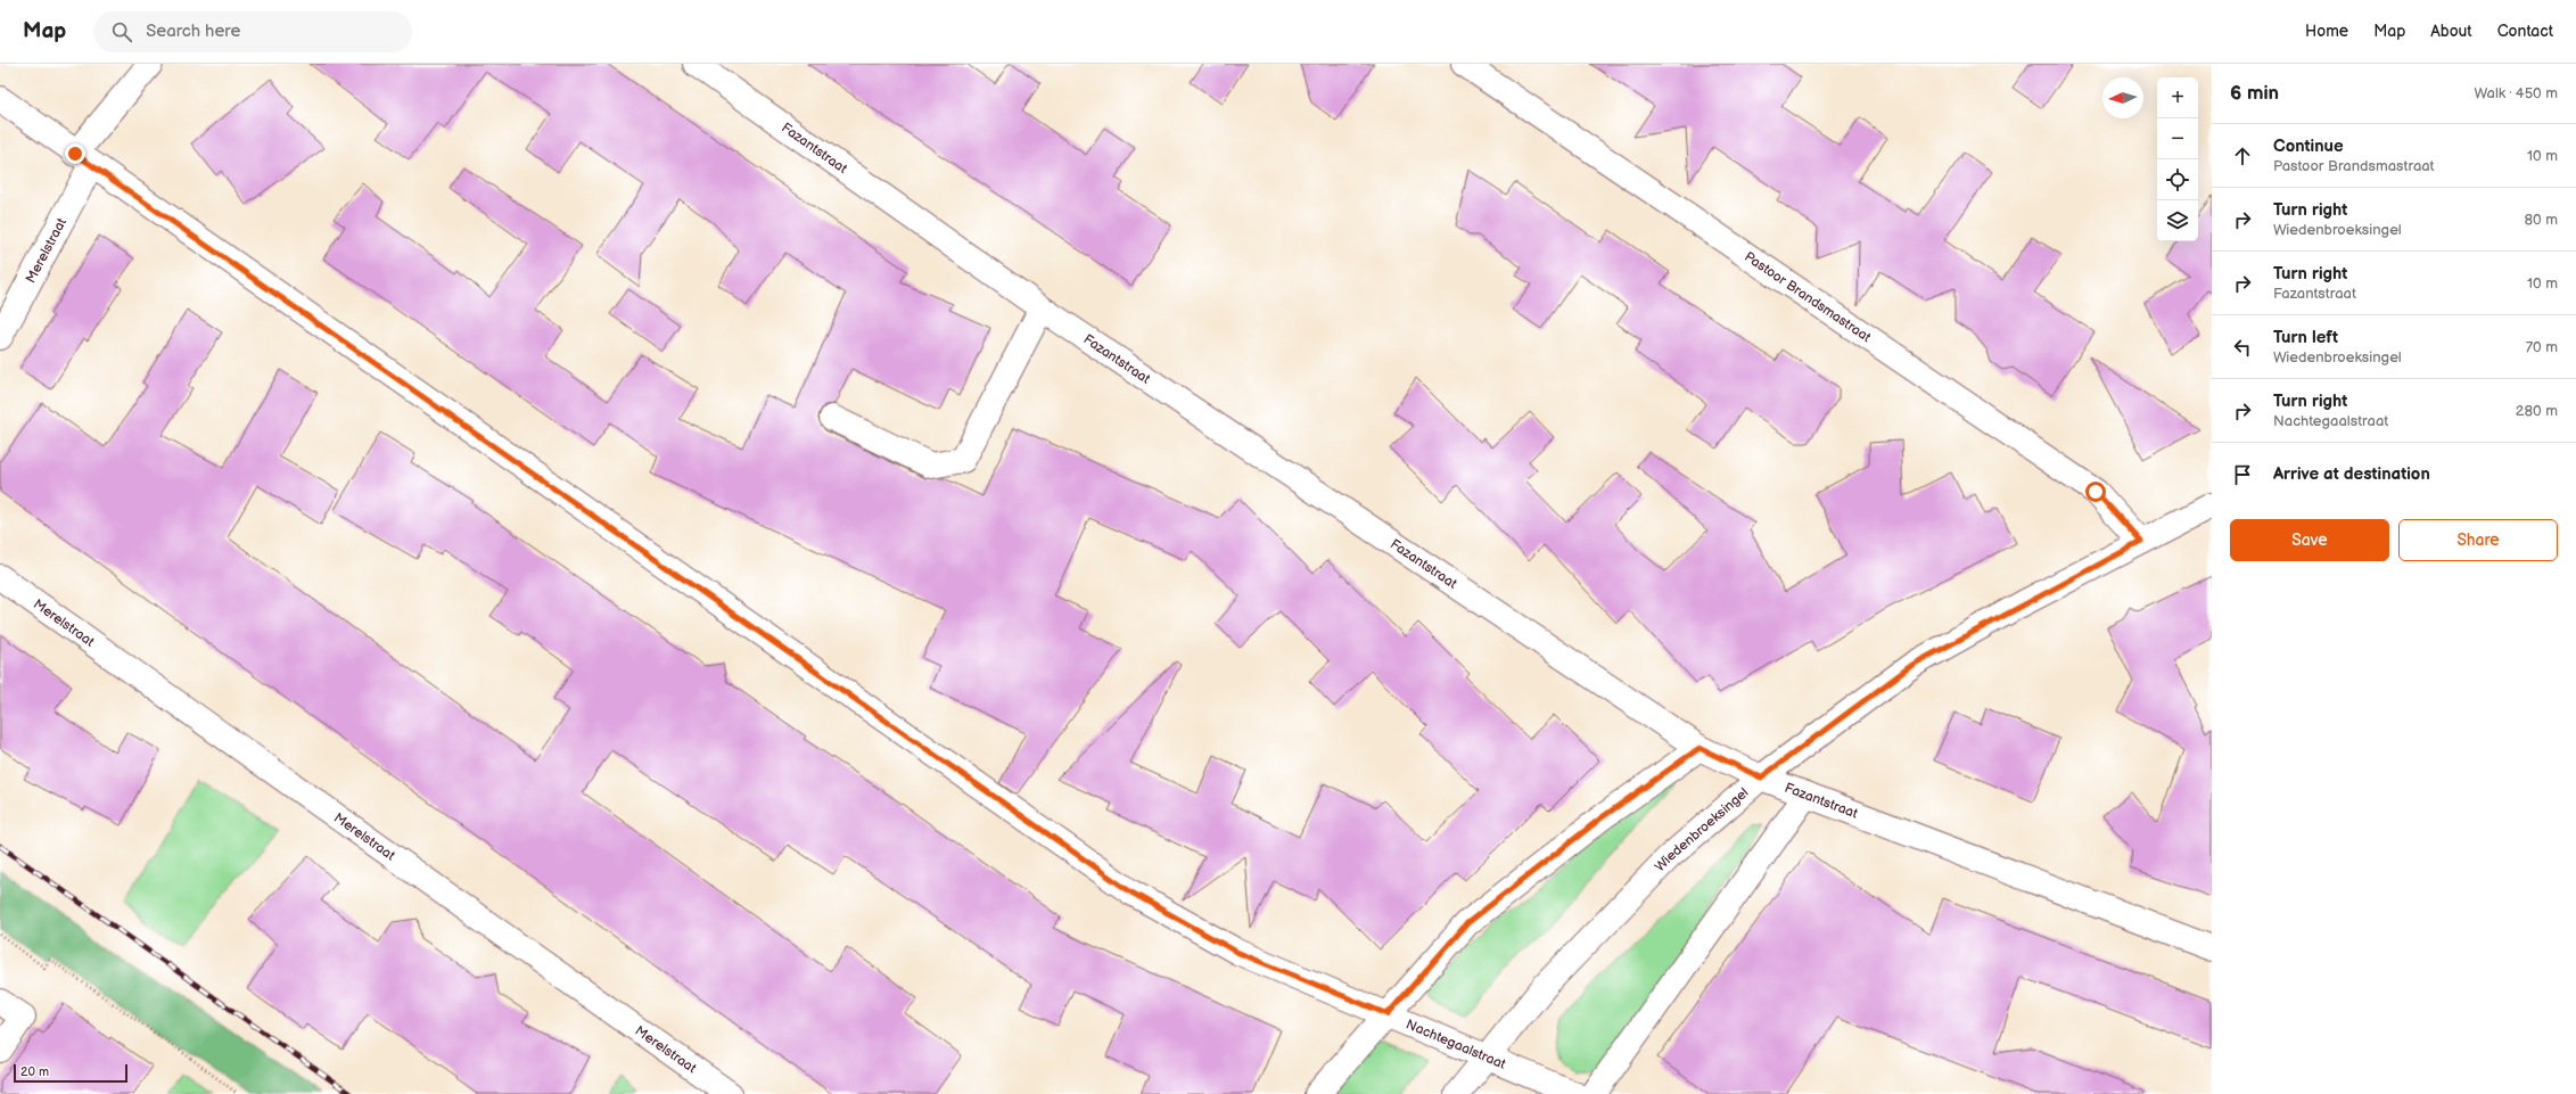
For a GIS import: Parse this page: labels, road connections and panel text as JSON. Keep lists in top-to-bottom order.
{
  "streets": {
    "street": [
      "Fazantstraat",
      "Merelstraat",
      "Pastoor Brandsmastraat",
      "Wiedenbroeksingel",
      "Nachtegaalstraat"
    ]
  },
  "crossings": [
    ["Fazantstraat", "Wiedenbroeksingel"],
    ["Merelstraat", "Nachtegaalstraat"],
    ["Pastoor Brandsmastraat", "Wiedenbroeksingel"],
    ["Wiedenbroeksingel", "Nachtegaalstraat"]
  ],
  "scale_bar": "20 m",
  "north": "left",
  "page": {
    "header": "Map",
    "search": "Search here",
    "nav": [
      "Home",
      "Map",
      "About",
      "Contact"
    ],
    "heading": ["6 min", "Walk · 450 m"],
    "map_buttons": ["+", "−"],
    "list": [
      ["Continue", "Pastoor Brandsmastraat", "10 m"],
      ["Turn right", "Wiedenbroeksingel", "80 m"],
      ["Turn right", "Fazantstraat", "10 m"],
      ["Turn left", "Wiedenbroeksingel", "70 m"],
      ["Turn right", "Nachtegaalstraat", "280 m"],
      "Arrive at destination"
    ],
    "buttons": ["Save", "Share"],
    "scale": "20 m"
  }
}
